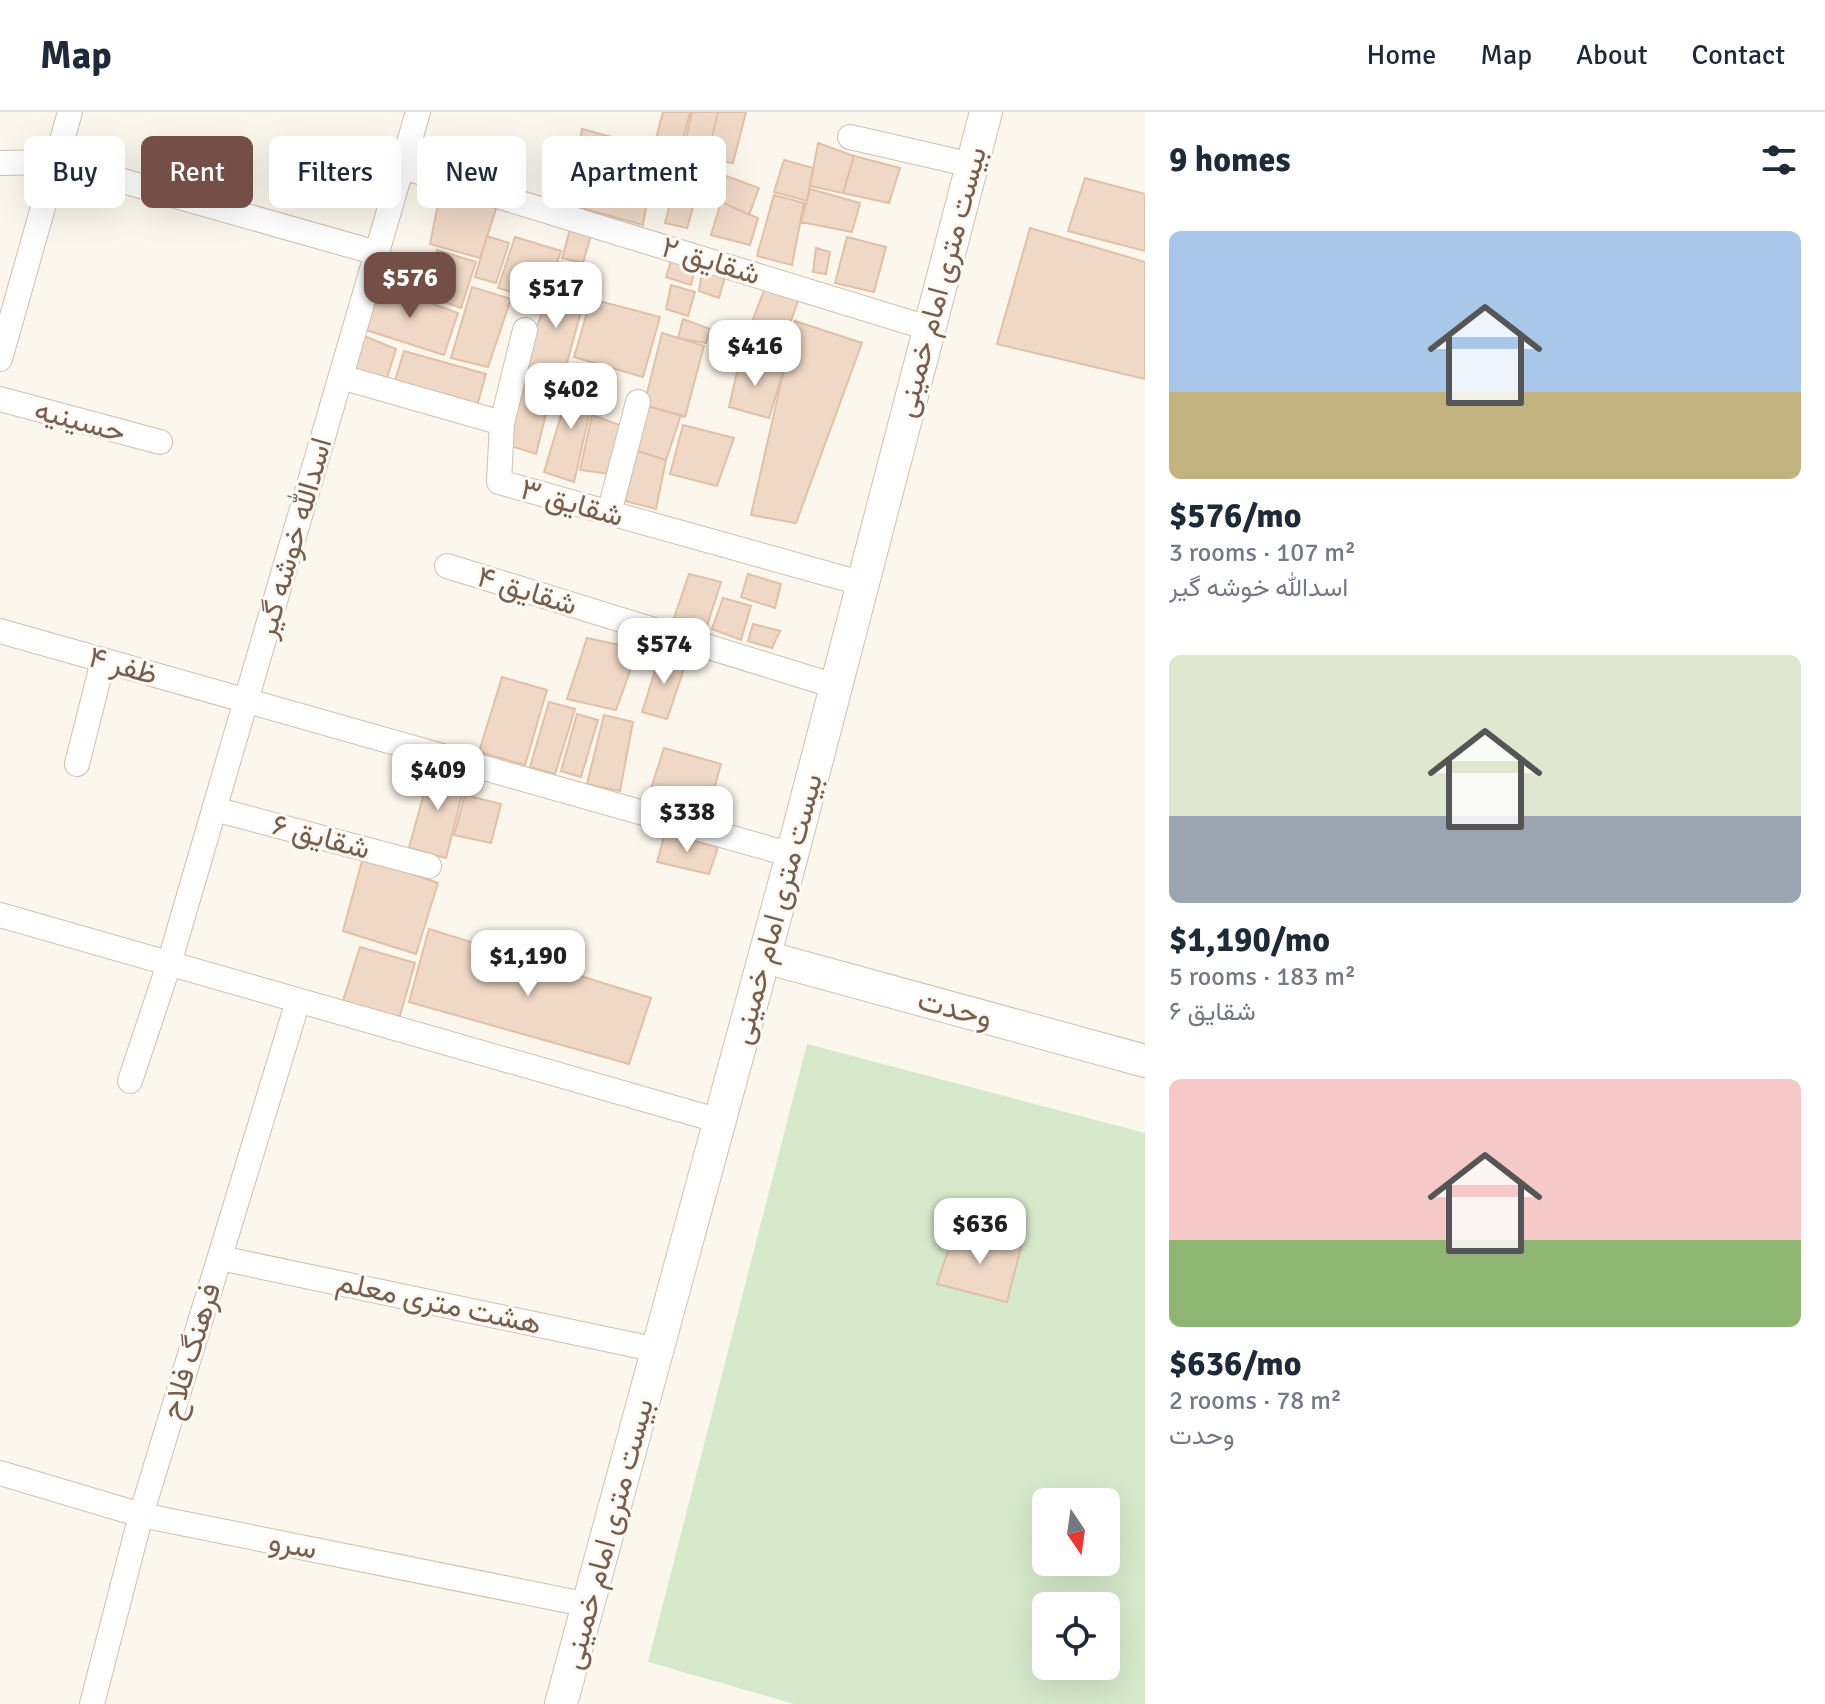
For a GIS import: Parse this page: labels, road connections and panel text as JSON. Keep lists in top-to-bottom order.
{
  "streets": {
    "main road": ["بیست متری امام خمینی", "وحدت"],
    "street": [
      "شقایق ۲",
      "حسینیه",
      "شقایق ۳",
      "اسدالله خوشه گیر",
      "شقایق ۴",
      "ظفر ۴",
      "شقایق ۶",
      "هشت متری معلم",
      "فرهنگ فلاح",
      "سرو"
    ]
  },
  "crossings": [
    ["شقایق ۲", "بیست متری امام خمینی"],
    ["شقایق ۲", "اسدالله خوشه گیر"],
    ["بیست متری امام خمینی", "شقایق ۳"],
    ["بیست متری امام خمینی", "شقایق ۴"],
    ["بیست متری امام خمینی", "ظفر ۴"],
    ["بیست متری امام خمینی", "وحدت"],
    ["بیست متری امام خمینی", "هشت متری معلم"],
    ["بیست متری امام خمینی", "سرو"],
    ["اسدالله خوشه گیر", "ظفر ۴"],
    ["اسدالله خوشه گیر", "شقایق ۶"],
    ["هشت متری معلم", "فرهنگ فلاح"],
    ["فرهنگ فلاح", "سرو"]
  ],
  "north": "bottom",
  "page": {
    "header": "Map",
    "nav": [
      "Home",
      "Map",
      "About",
      "Contact"
    ],
    "heading": "9 homes",
    "chip": [
      "Buy",
      "Rent",
      "Filters",
      "New",
      "Apartment"
    ],
    "list": [
      {
        "name": "$576/mo",
        "note": "3 rooms · 107 m² · اسدالله خوشه گیر"
      },
      {
        "name": "$1,190/mo",
        "note": "5 rooms · 183 m² · شقایق ۶"
      },
      {
        "name": "$636/mo",
        "note": "2 rooms · 78 m² · وحدت"
      }
    ],
    "price": [
      "$576",
      "$517",
      "$416",
      "$402",
      "$574",
      "$409",
      "$338",
      "$1,190",
      "$636"
    ]
  }
}
